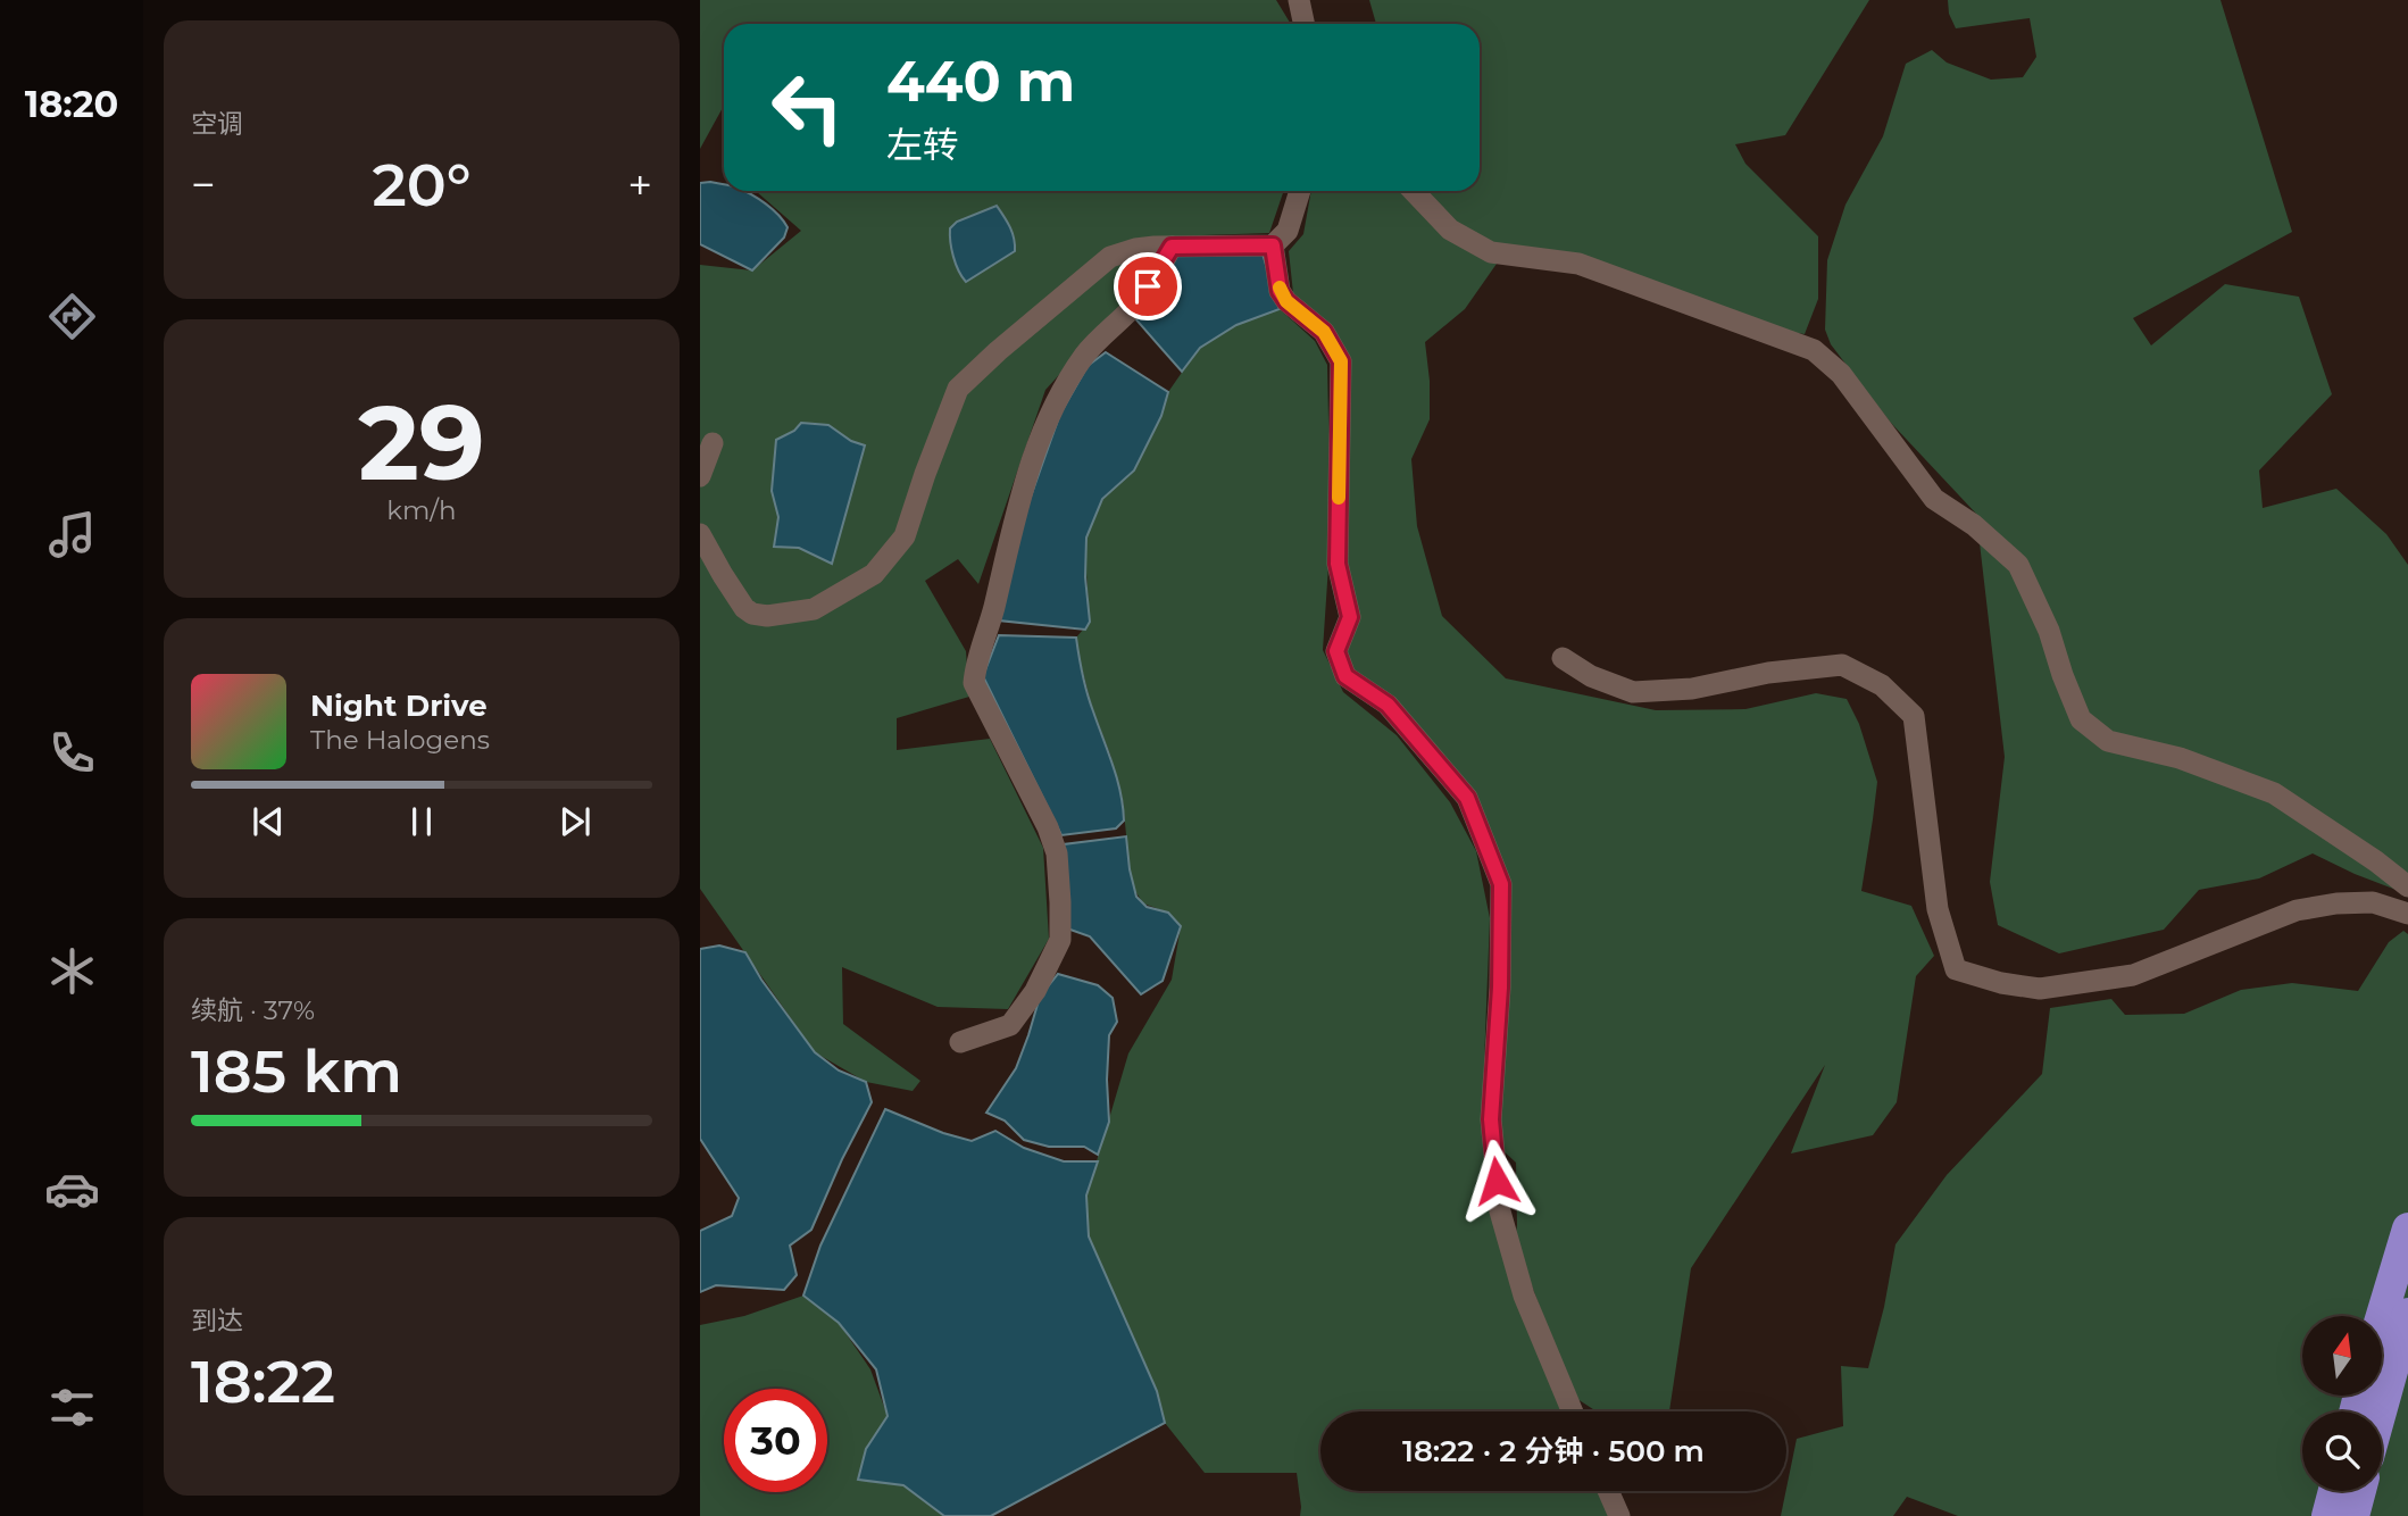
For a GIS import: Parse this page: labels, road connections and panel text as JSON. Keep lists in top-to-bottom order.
{
  "north": "top",
  "page": {
    "tabs": "18:20",
    "tile": [
      "空调",
      ["29", "km/h"],
      ["续航 · 37%", "185 km"],
      ["到达", "18:22"]
    ],
    "turn": ["440 m", "左转"],
    "heat": ["−", "20°", "+"],
    "song": ["Night Drive", "The Halogens"],
    "limit": "30",
    "trip": "18:22 · 2 分钟 · 500 m"
  }
}
